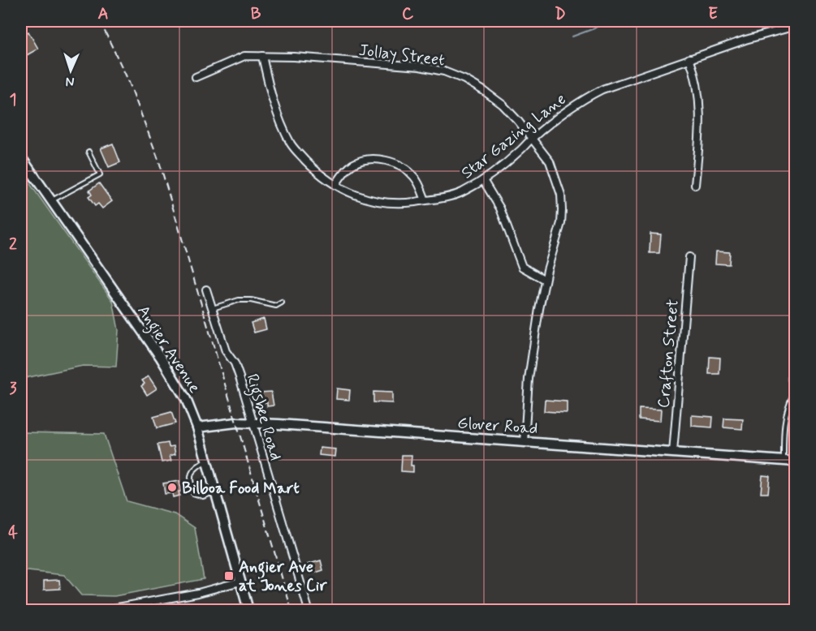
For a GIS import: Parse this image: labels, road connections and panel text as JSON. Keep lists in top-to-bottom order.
{
  "streets": {
    "street": [
      "Jollay Street",
      "Star Gazing Lane",
      "Angier Avenue",
      "Crafton Street",
      "Rigsbee Road",
      "Glover Road"
    ]
  },
  "crossings": [
    ["Jollay Street", "Star Gazing Lane"],
    ["Jollay Street", "Glover Road"],
    ["Angier Avenue", "Glover Road"],
    ["Crafton Street", "Glover Road"],
    ["Rigsbee Road", "Glover Road"]
  ],
  "places": {
    "other": ["Bilboa Food Mart"],
    "transit": ["Angier Ave at Jones Cir"]
  },
  "north": "bottom",
  "grid": {
    "columns": [
      "A",
      "B",
      "C",
      "D",
      "E"
    ],
    "rows": [
      "1",
      "2",
      "3",
      "4"
    ]
  }
}
